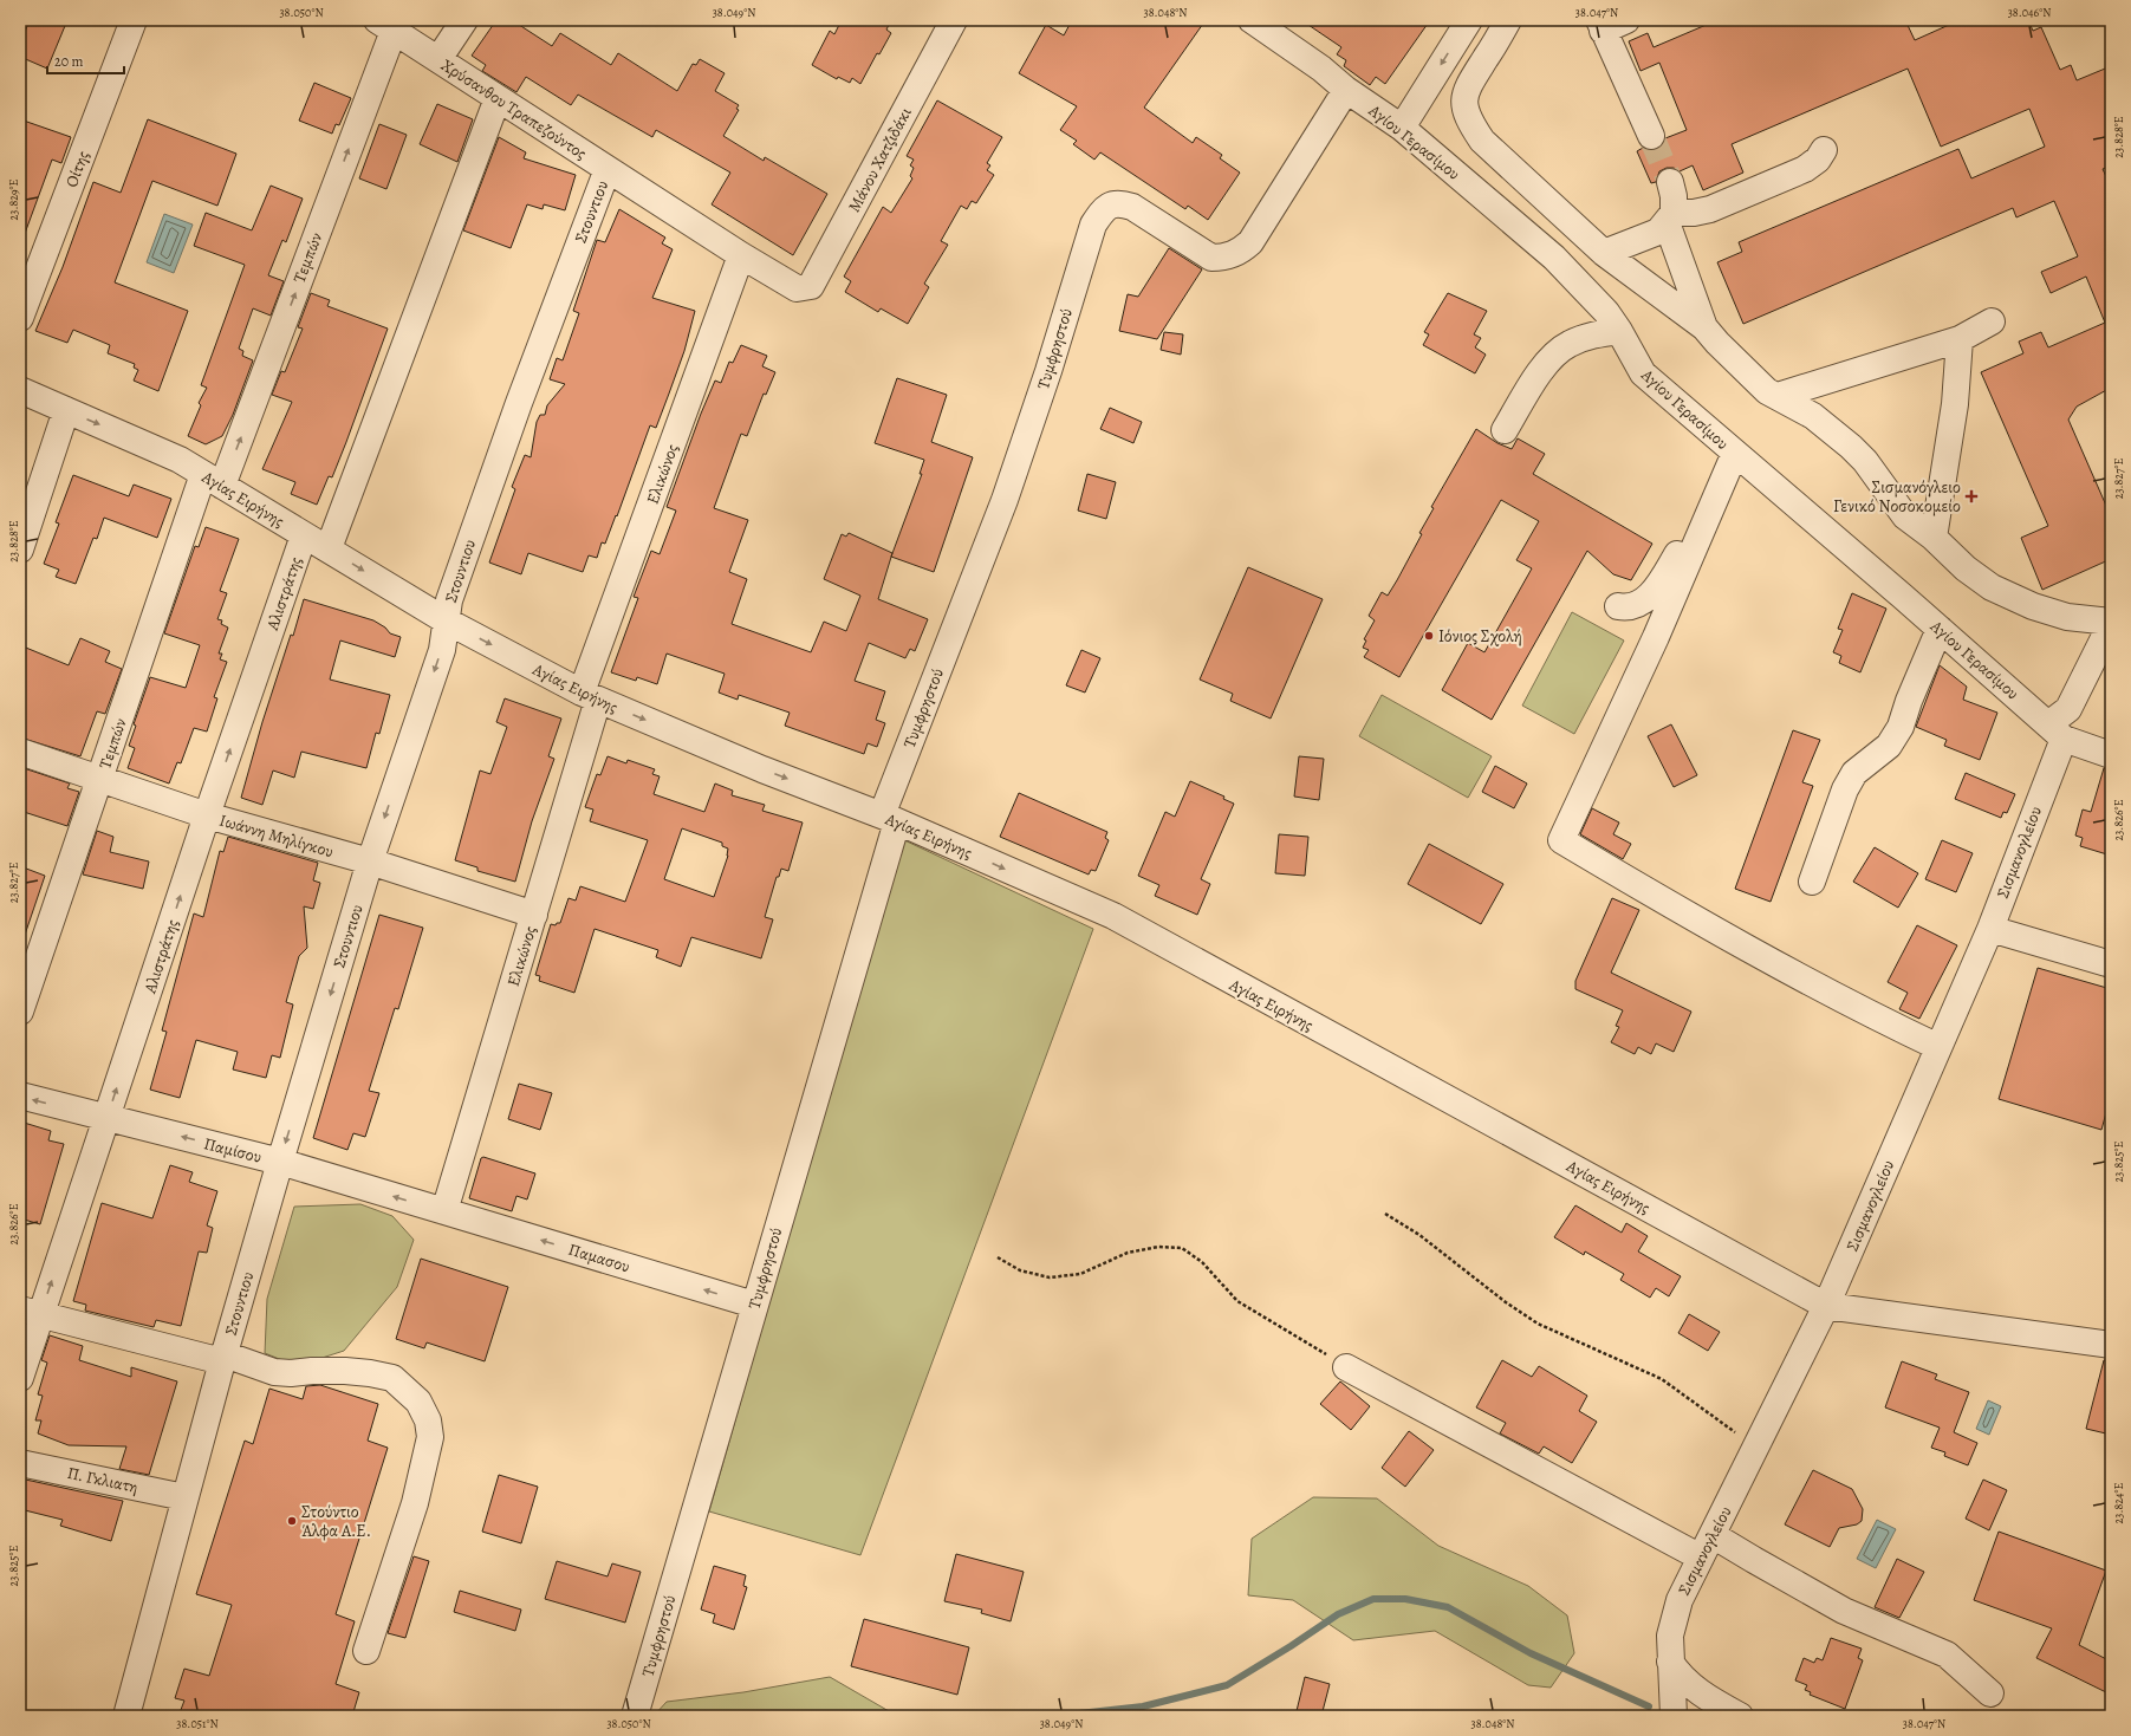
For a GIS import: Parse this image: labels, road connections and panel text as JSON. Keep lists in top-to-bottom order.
{
  "streets": {
    "street": [
      "Χρύσανθου Τραπεζούντος",
      "Αγίου Γερασίμου",
      "Μάνου Χατζιδάκι",
      "Οίτης",
      "Στουντιου",
      "Τεμπών",
      "Τυμφρηστού",
      "Ελικώνος",
      "Αγίας Ειρήνης",
      "Αλιστράτης",
      "Ιωάννη Μηλίγκου",
      "Σισμανογλείου",
      "Παμίσου",
      "Παμασου",
      "Π. Γκλιατη"
    ]
  },
  "crossings": [
    ["Χρύσανθου Τραπεζούντος", "Μάνου Χατζιδάκι"],
    ["Χρύσανθου Τραπεζούντος", "Στουντιου"],
    ["Χρύσανθου Τραπεζούντος", "Τεμπών"],
    ["Χρύσανθου Τραπεζούντος", "Ελικώνος"],
    ["Αγίου Γερασίμου", "Τυμφρηστού"],
    ["Αγίου Γερασίμου", "Σισμανογλείου"],
    ["Στουντιου", "Αγίας Ειρήνης"],
    ["Στουντιου", "Ιωάννη Μηλίγκου"],
    ["Στουντιου", "Παμίσου"],
    ["Στουντιου", "Π. Γκλιατη"],
    ["Τεμπών", "Αγίας Ειρήνης"],
    ["Τεμπών", "Ιωάννη Μηλίγκου"],
    ["Τυμφρηστού", "Αγίας Ειρήνης"],
    ["Τυμφρηστού", "Παμασου"],
    ["Ελικώνος", "Αγίας Ειρήνης"],
    ["Ελικώνος", "Ιωάννη Μηλίγκου"],
    ["Ελικώνος", "Παμίσου"],
    ["Ελικώνος", "Παμασου"],
    ["Αγίας Ειρήνης", "Αλιστράτης"],
    ["Αγίας Ειρήνης", "Σισμανογλείου"],
    ["Αλιστράτης", "Ιωάννη Μηλίγκου"],
    ["Αλιστράτης", "Παμίσου"],
    ["Παμίσου", "Παμασου"]
  ],
  "one_way": ["Αγίας Ειρήνης", "Αλιστράτης", "Παμασου"],
  "places": {
    "health": ["Σισμανόγλειο Γενικό Νοσοκομείο"],
    "other": ["Ιόνιος Σχολή", "Στούντιο Άλφα Α.Ε."]
  },
  "scale_bar": "20 m",
  "coordinates": [
    "38.050°N",
    "38.049°N",
    "38.048°N",
    "38.047°N",
    "38.046°N",
    "23.828°E",
    "23.829°E",
    "23.827°E",
    "23.826°E",
    "23.825°E",
    "23.824°E",
    "38.051°N"
  ]
}
